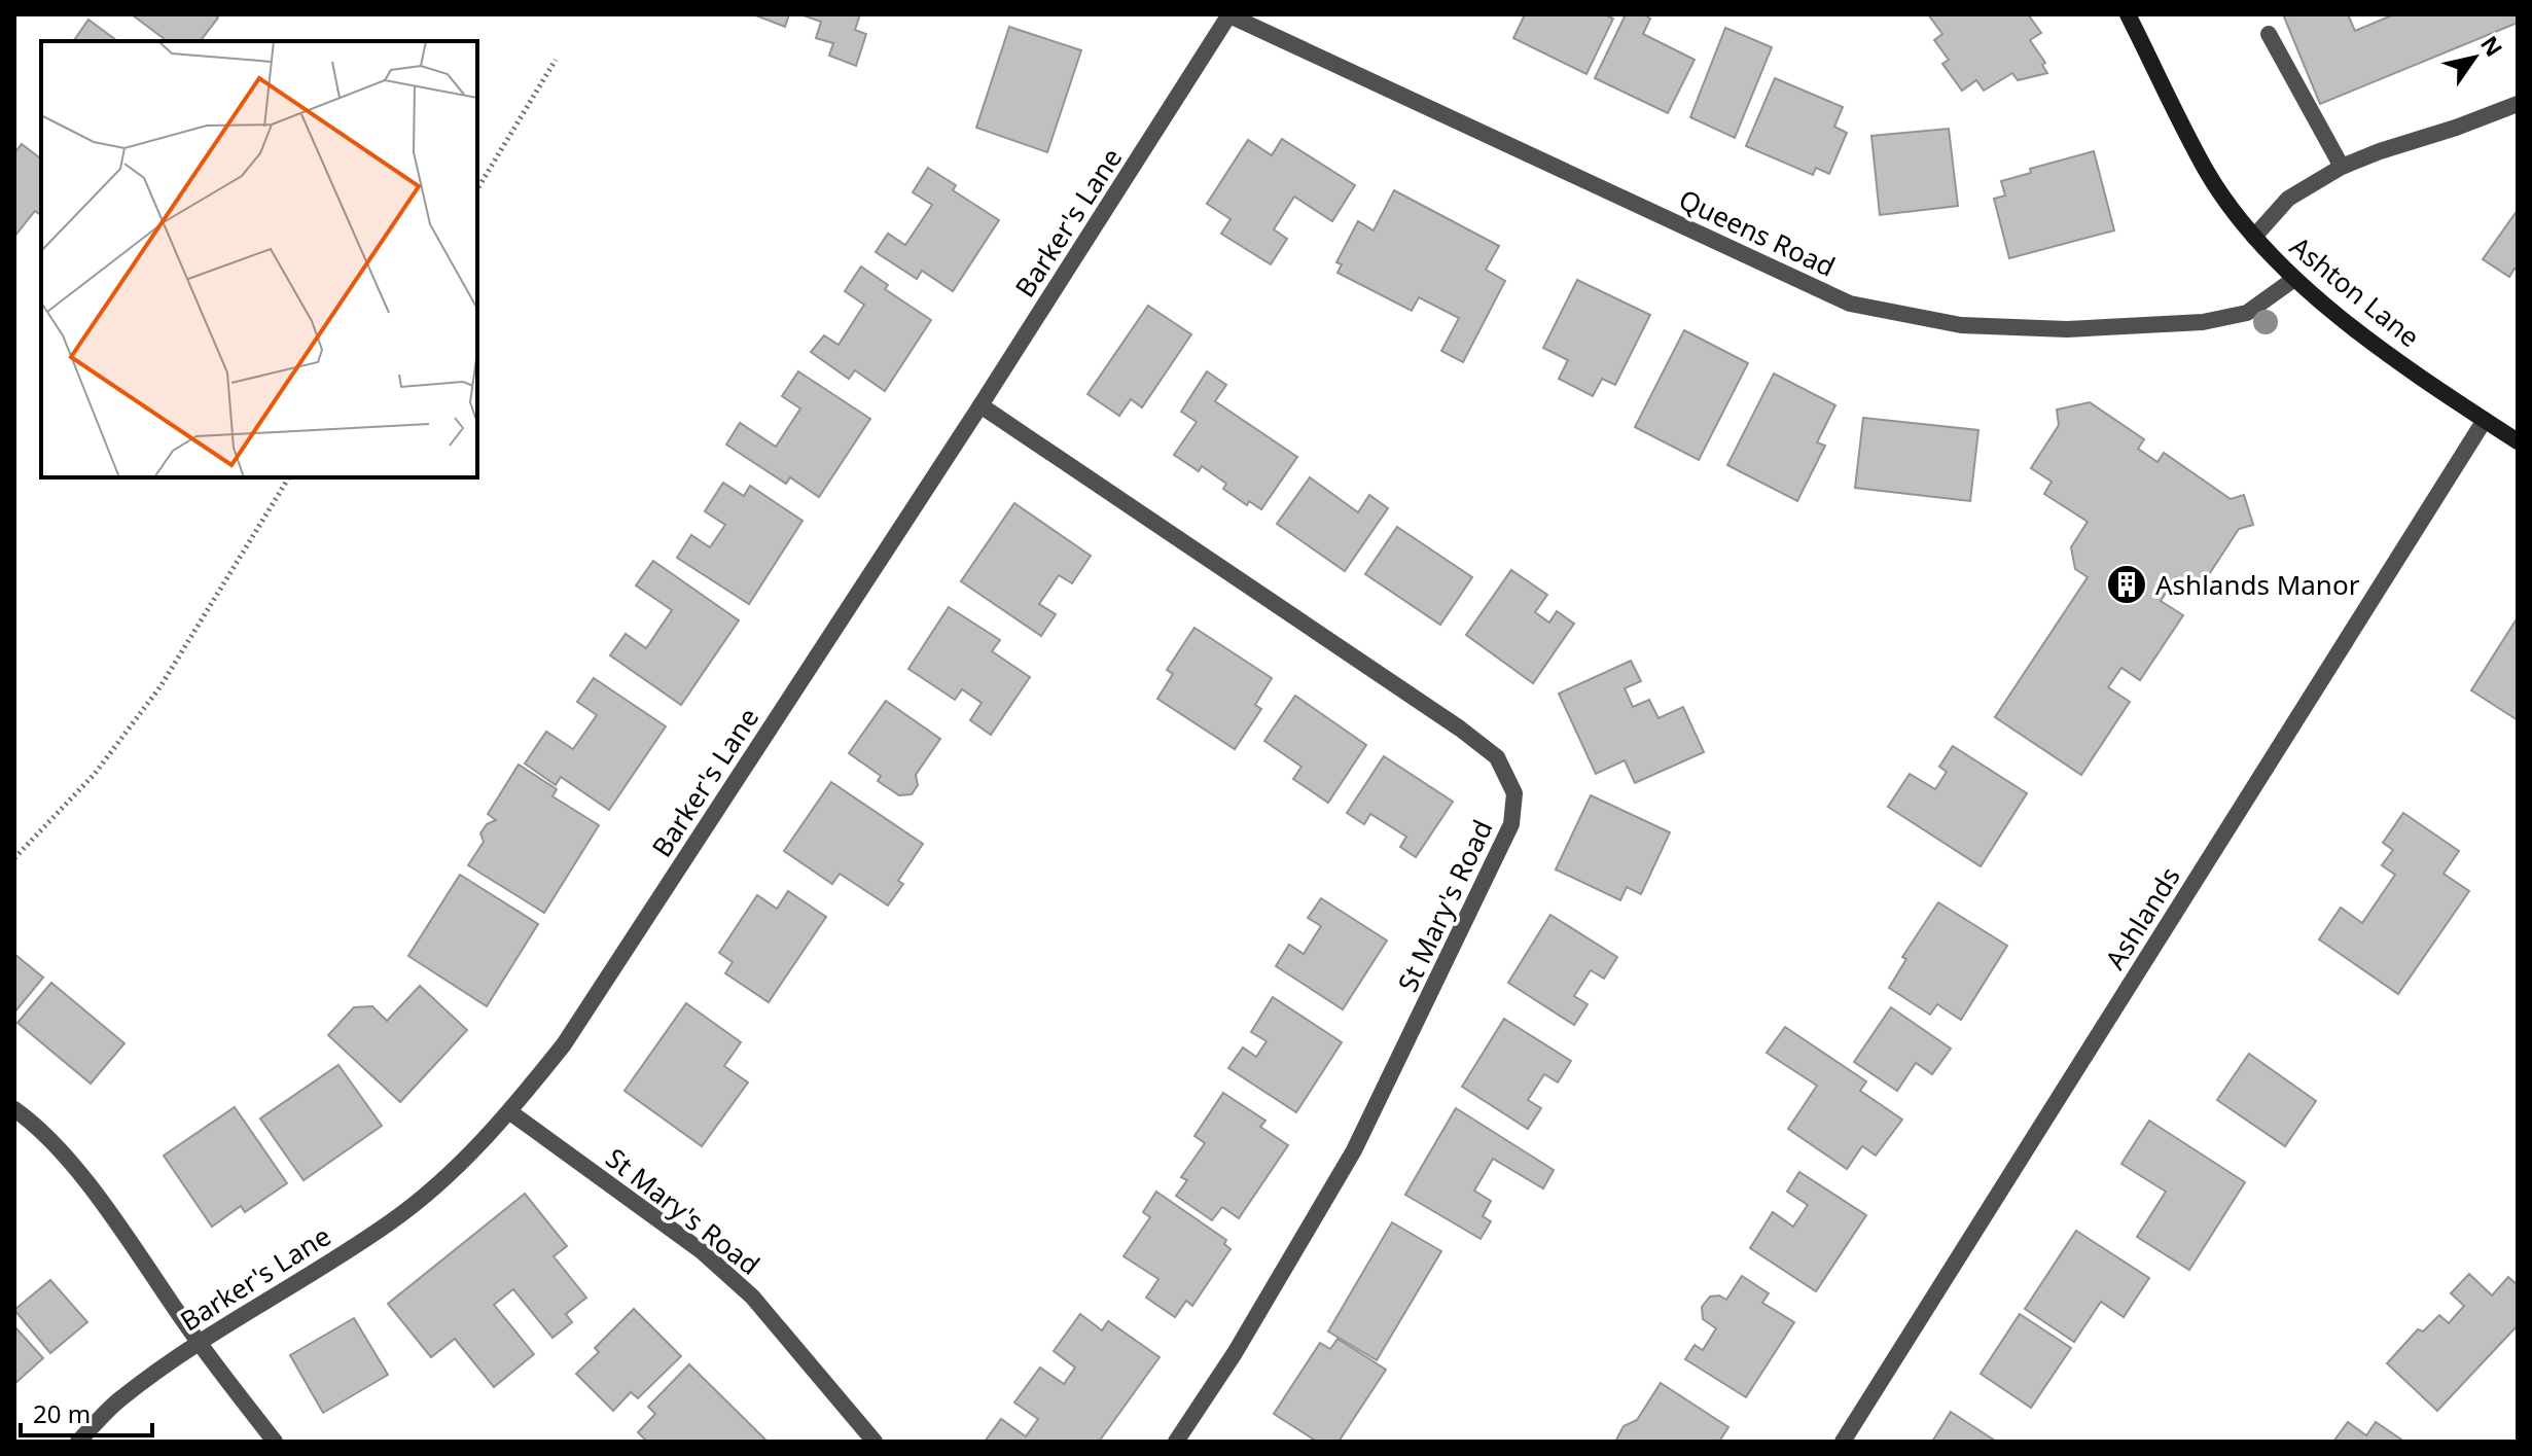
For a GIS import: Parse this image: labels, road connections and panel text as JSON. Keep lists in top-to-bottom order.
{
  "streets": {
    "main road": ["Ashton Lane"],
    "street": [
      "Barker's Lane",
      "Queens Road",
      "St Mary's Road",
      "Ashlands"
    ]
  },
  "crossings": [
    ["Barker's Lane", "Queens Road"],
    ["Barker's Lane", "St Mary's Road"],
    ["Queens Road", "Ashton Lane"],
    ["Ashton Lane", "Ashlands"]
  ],
  "places": {
    "building": ["Ashlands Manor"]
  },
  "scale_bar": "20 m",
  "north": "top right"
}
